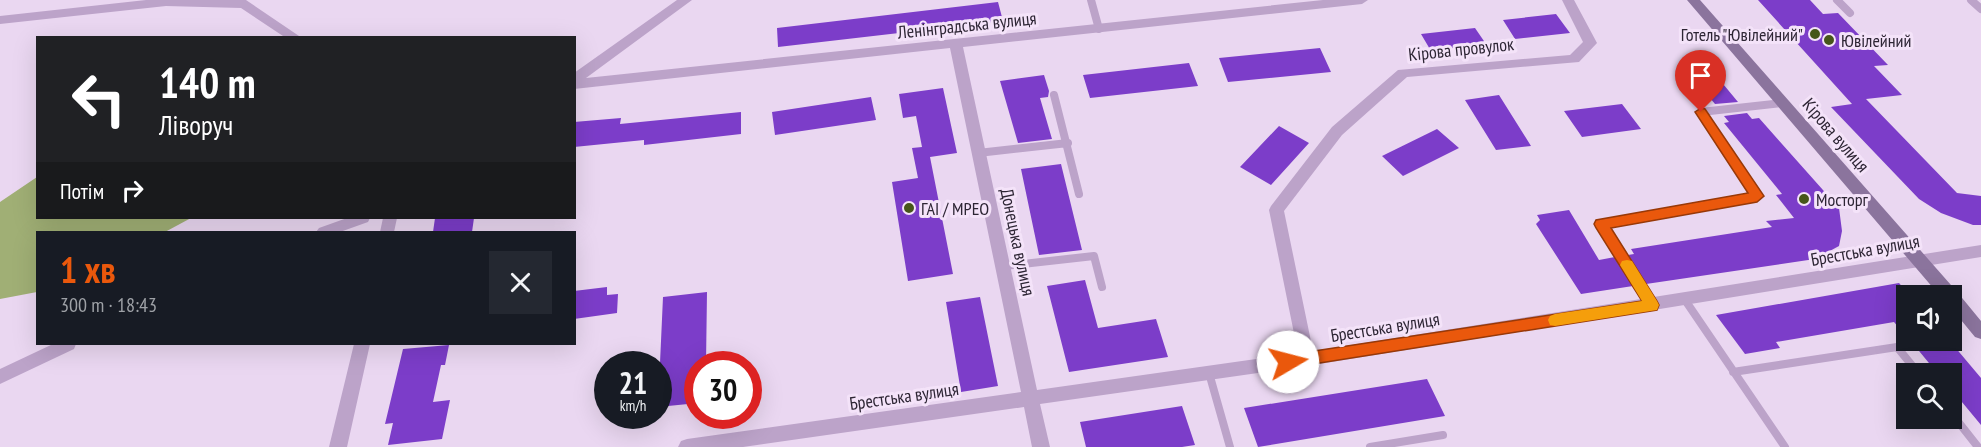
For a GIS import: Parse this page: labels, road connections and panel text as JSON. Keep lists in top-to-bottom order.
{
  "streets": {
    "main road": ["Кірова вулиця"],
    "street": [
      "Ленінградська вулиця",
      "Кірова провулок",
      "Донецька вулиця",
      "Брестська вулиця"
    ]
  },
  "crossings": [
    ["Ленінградська вулиця", "Донецька вулиця"],
    ["Кірова провулок", "Брестська вулиця"],
    ["Кірова вулиця", "Брестська вулиця"],
    ["Донецька вулиця", "Брестська вулиця"]
  ],
  "places": [
    "Готель \"Ювілейний\"",
    "Ювілейний",
    "Мосторг",
    "ГАІ / МРЕО"
  ],
  "page": {
    "turn": ["140 m", "Ліворуч"],
    "then": "Потім",
    "heading": ["1 хв", "300 m · 18:43"],
    "speed": "21 km/h",
    "limit": "30"
  }
}
